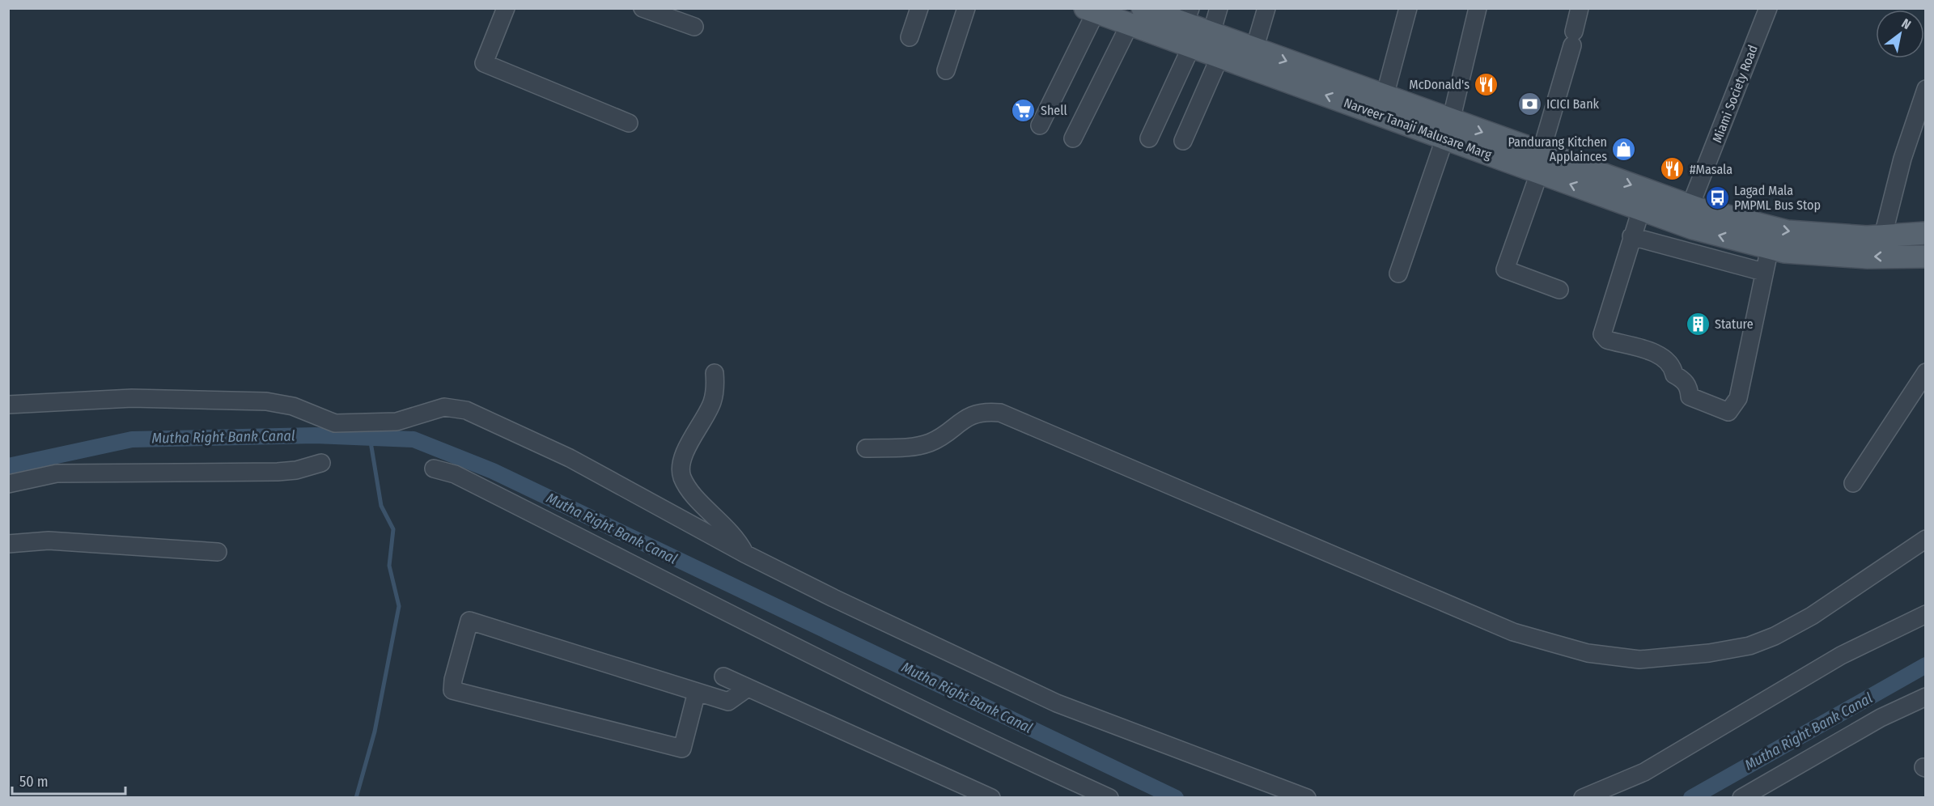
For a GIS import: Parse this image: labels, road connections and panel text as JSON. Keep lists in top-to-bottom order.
{
  "streets": {
    "main road": ["Narveer Tanaji Malusare Marg"],
    "street": ["Miami Society Road"]
  },
  "crossings": [
    ["Miami Society Road", "Narveer Tanaji Malusare Marg"]
  ],
  "water": ["Mutha Right Bank Canal"],
  "places": {
    "restaurant": ["McDonald's", "#Masala"],
    "bank": ["ICICI Bank"],
    "supermarket": ["Shell"],
    "shop": ["Pandurang Kitchen Applainces"],
    "bus stop": ["Lagad Mala PMPML Bus Stop"],
    "building": ["Stature"]
  },
  "scale_bar": "50 m",
  "north": "top right"
}
